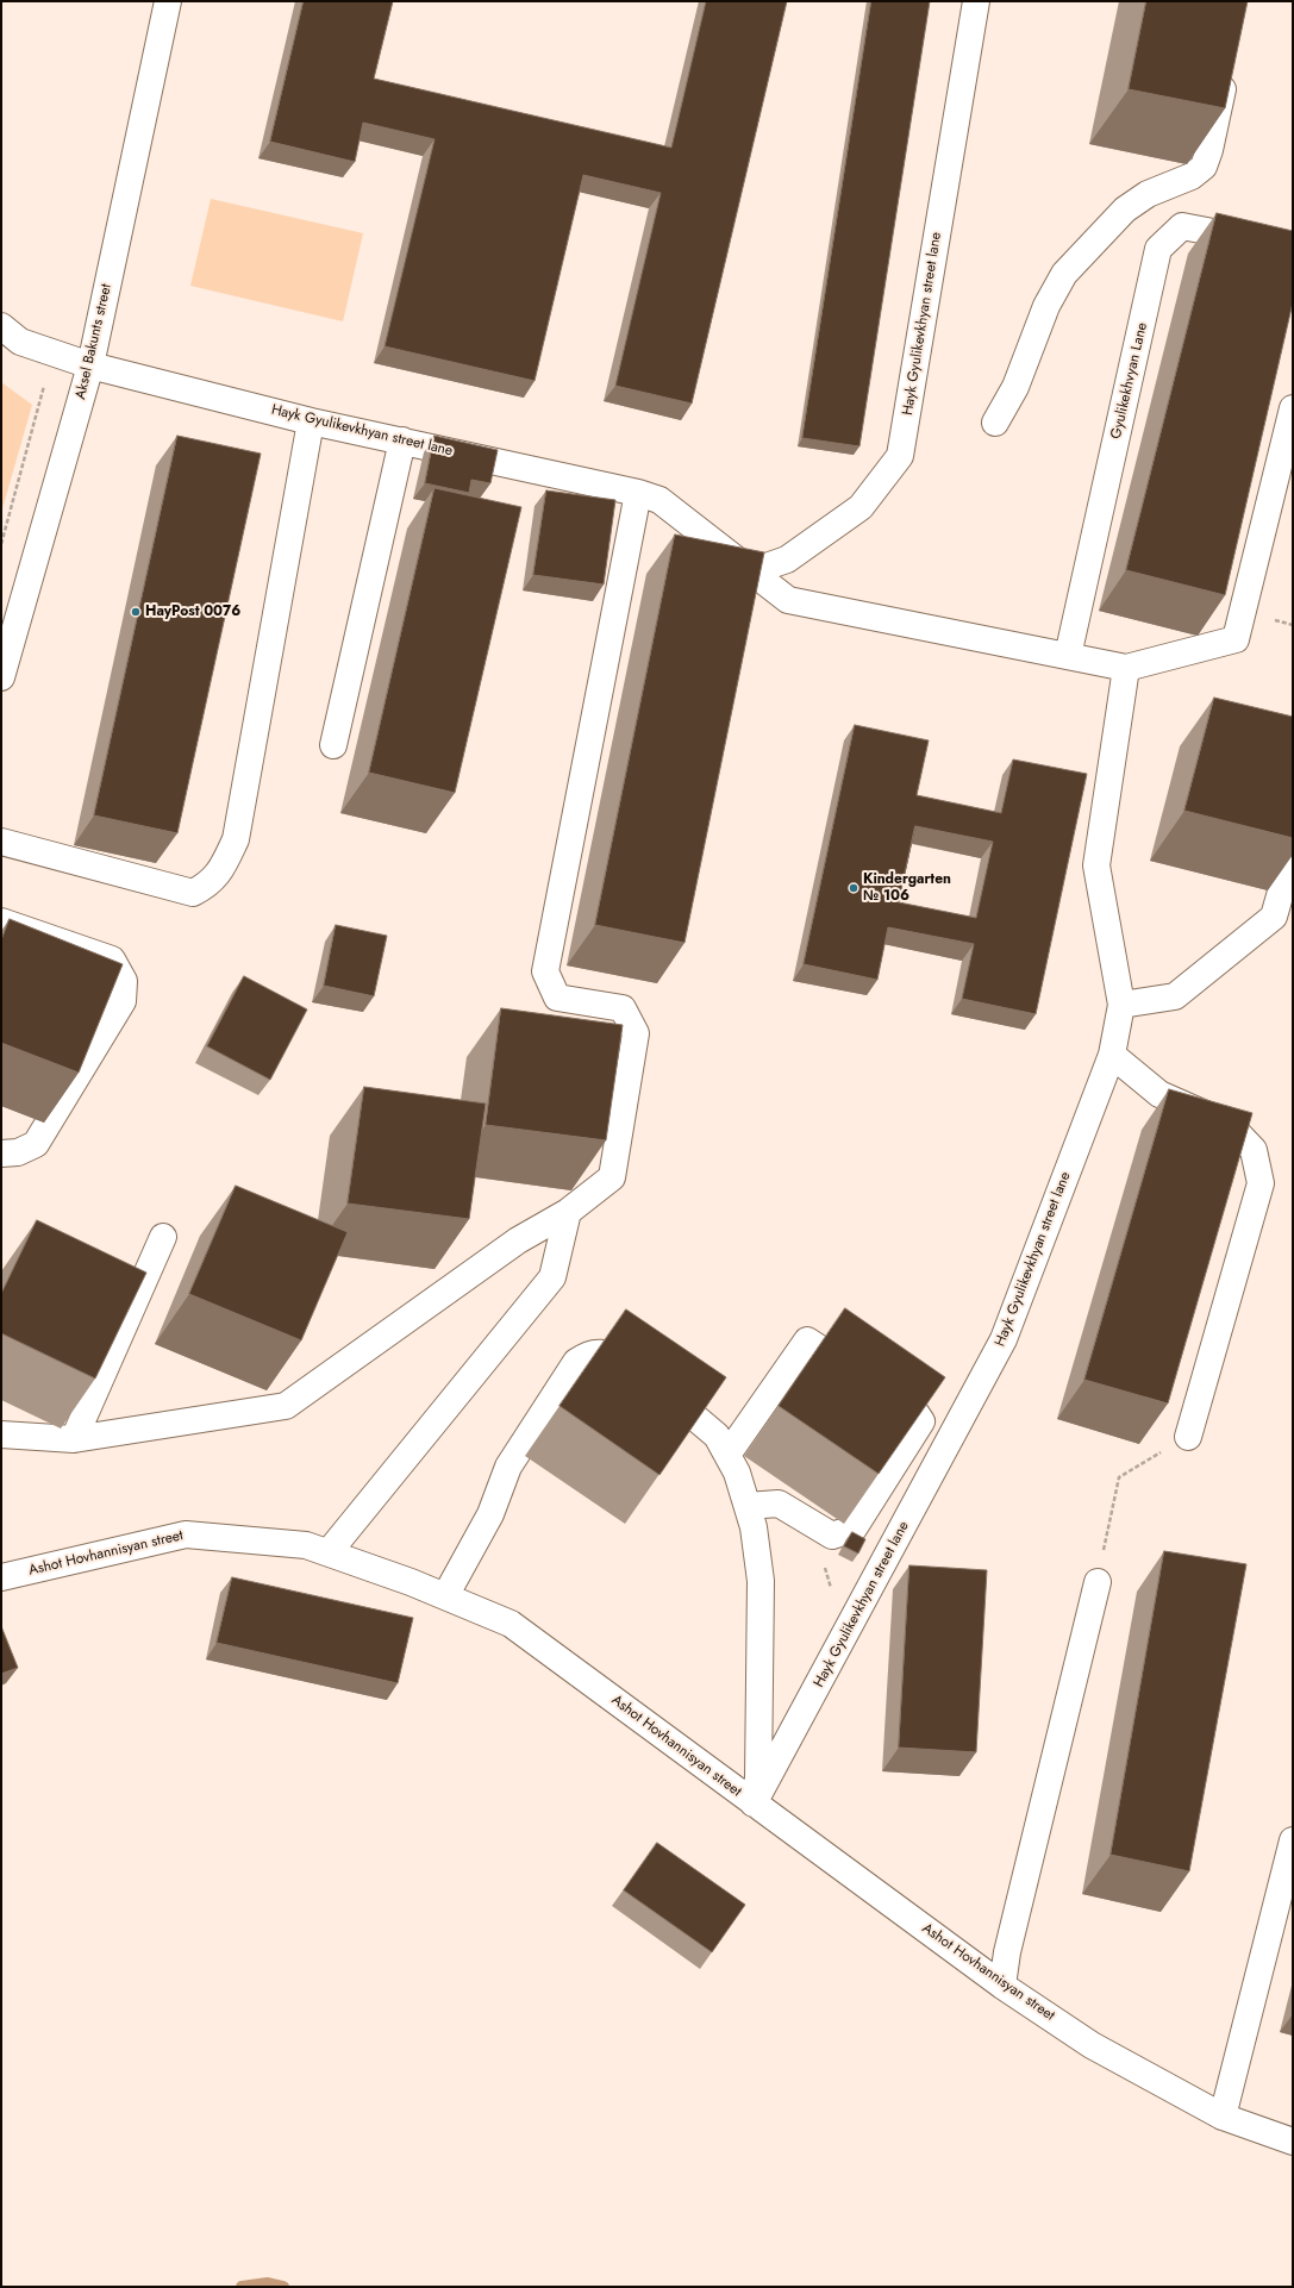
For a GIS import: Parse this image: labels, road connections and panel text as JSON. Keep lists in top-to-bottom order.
{
  "streets": {
    "street": [
      "Hayk Gyulikevkhyan street lane",
      "Aksel Bakunts street",
      "Gyulikekhvyan Lane",
      "Ashot Hovhannisyan street"
    ]
  },
  "crossings": [
    ["Hayk Gyulikevkhyan street lane", "Aksel Bakunts street"],
    ["Hayk Gyulikevkhyan street lane", "Gyulikekhvyan Lane"],
    ["Hayk Gyulikevkhyan street lane", "Ashot Hovhannisyan street"]
  ],
  "places": ["HayPost 0076", "Kindergarten № 106"]
}
